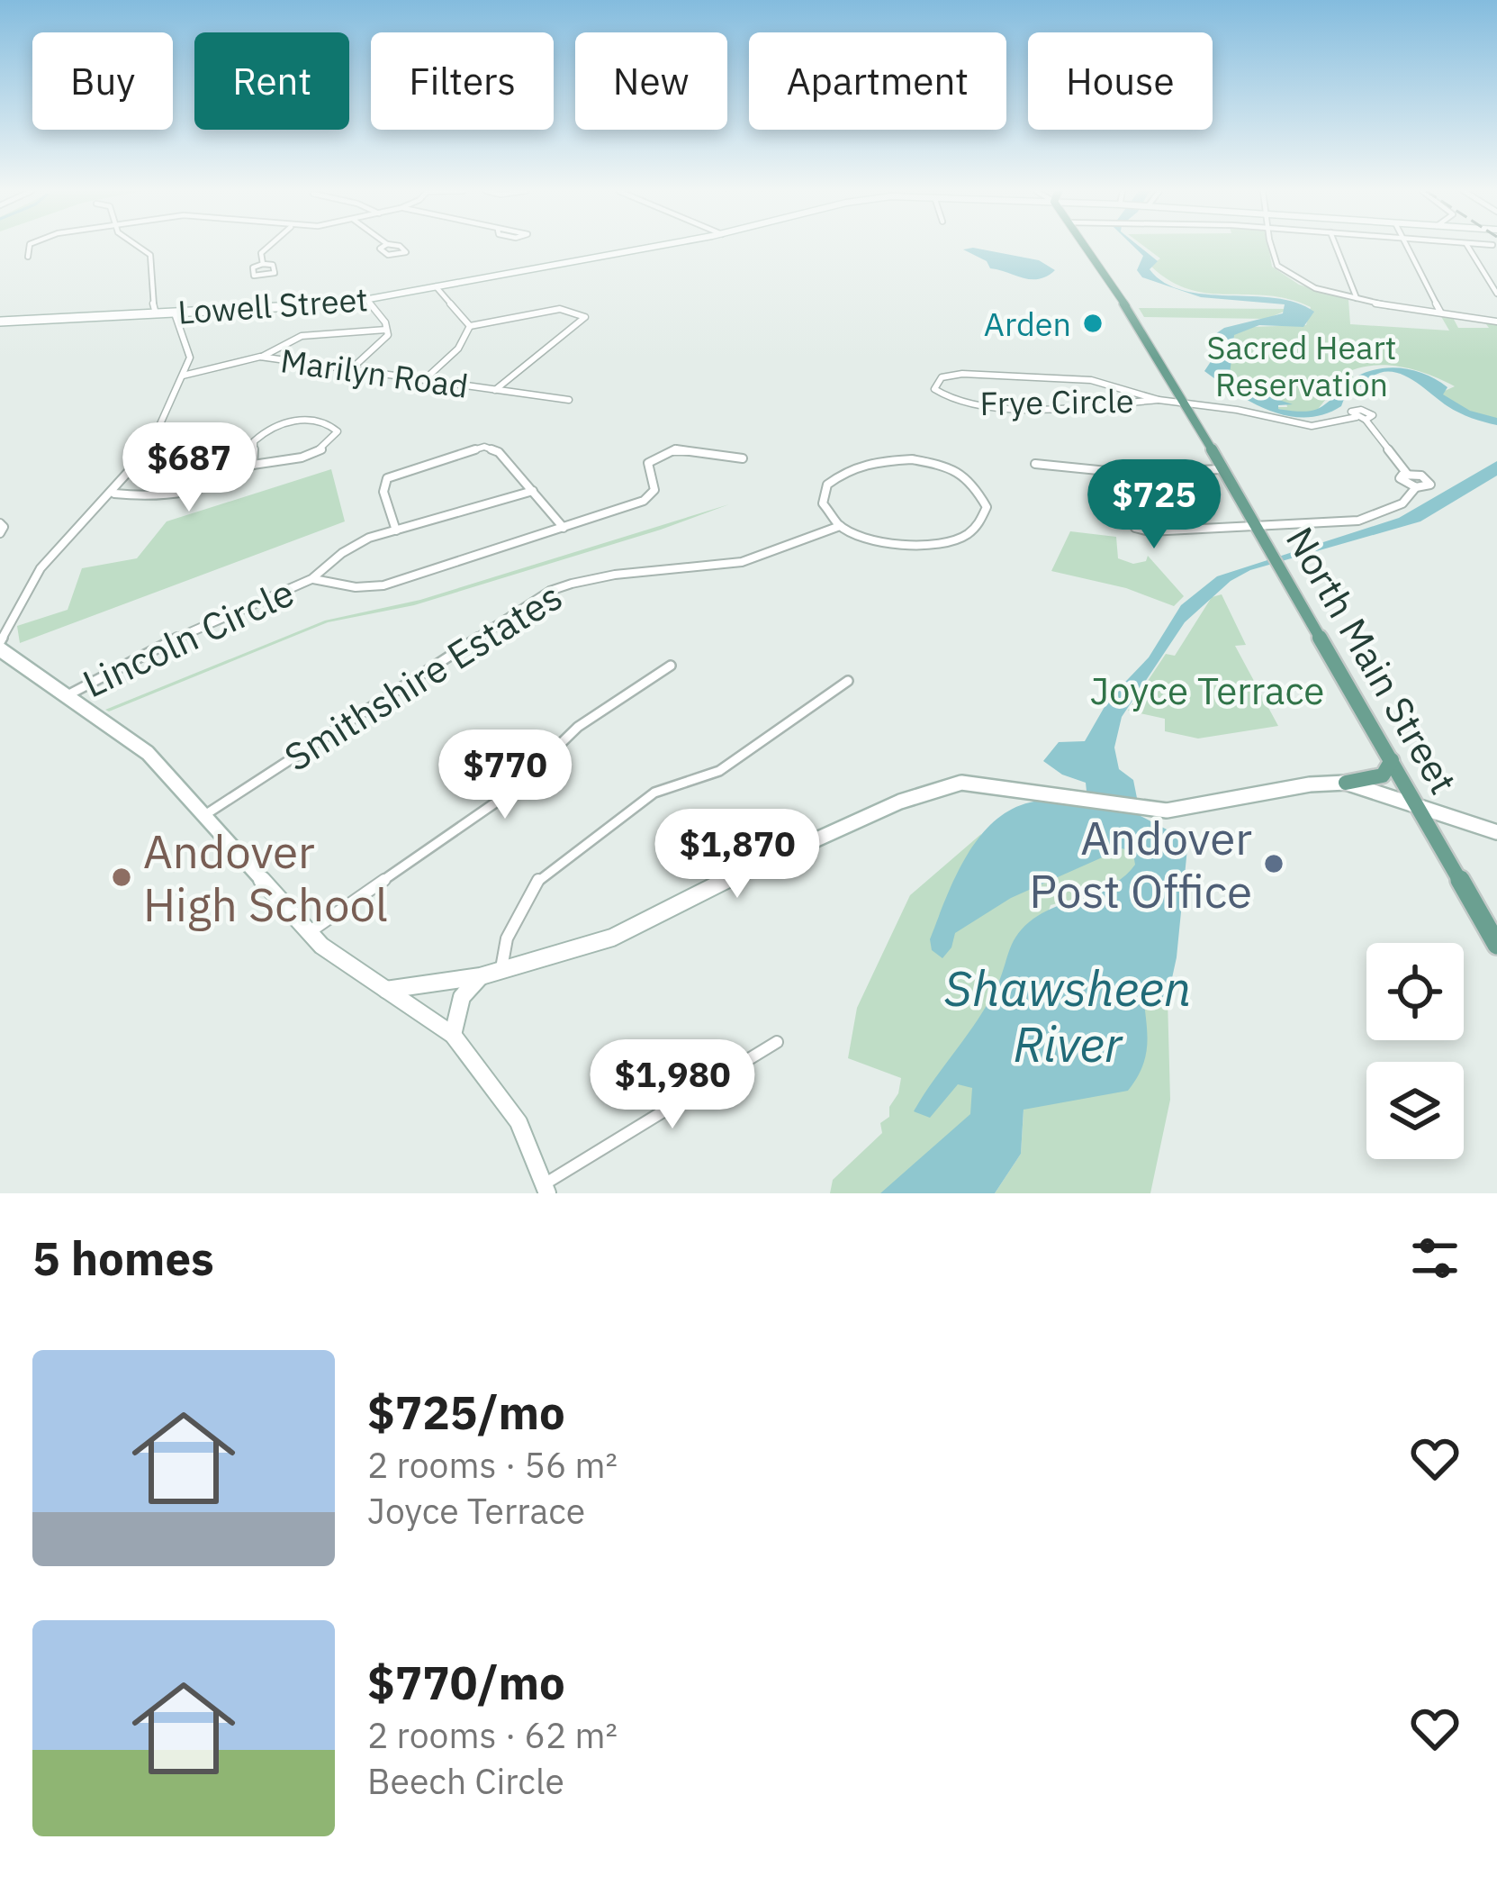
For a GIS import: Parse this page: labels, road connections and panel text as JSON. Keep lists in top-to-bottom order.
{
  "streets": {
    "main road": ["Lowell Street", "North Main Street"],
    "street": [
      "Marilyn Road",
      "Frye Circle",
      "Lincoln Circle",
      "Smithshire Estates"
    ]
  },
  "crossings": [
    ["Frye Circle", "North Main Street"]
  ],
  "water": ["Shawsheen River"],
  "parks": ["Sacred Heart Reservation", "Joyce Terrace"],
  "places": ["Arden", "Andover Post Office", "Andover High School"],
  "page": {
    "chip": [
      "Buy",
      "Rent",
      "Filters",
      "New",
      "Apartment",
      "House"
    ],
    "price": [
      "$687",
      "$725",
      "$770",
      "$1,870",
      "$1,980"
    ],
    "heading": "5 homes",
    "list": [
      {
        "name": "$725/mo",
        "note": "2 rooms · 56 m² · Joyce Terrace"
      },
      {
        "name": "$770/mo",
        "note": "2 rooms · 62 m² · Beech Circle"
      }
    ]
  }
}
